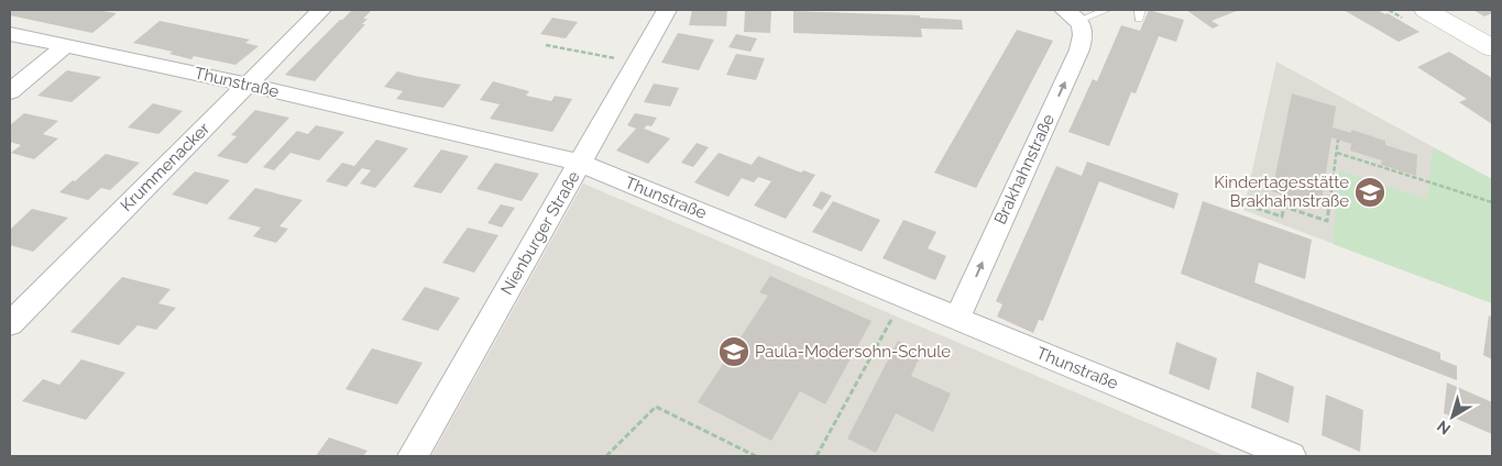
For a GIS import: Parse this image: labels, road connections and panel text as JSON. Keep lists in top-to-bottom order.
{
  "streets": {
    "street": [
      "Thunstraße",
      "Krummenacker",
      "Brakhahnstraße",
      "Nienburger Straße"
    ]
  },
  "crossings": [
    ["Thunstraße", "Krummenacker"],
    ["Thunstraße", "Brakhahnstraße"],
    ["Thunstraße", "Nienburger Straße"]
  ],
  "one_way": ["Brakhahnstraße"],
  "places": {
    "school or university": ["Kindertagesstätte Brakhahnstraße", "Paula-Modersohn-Schule"]
  },
  "north": "bottom left"
}
